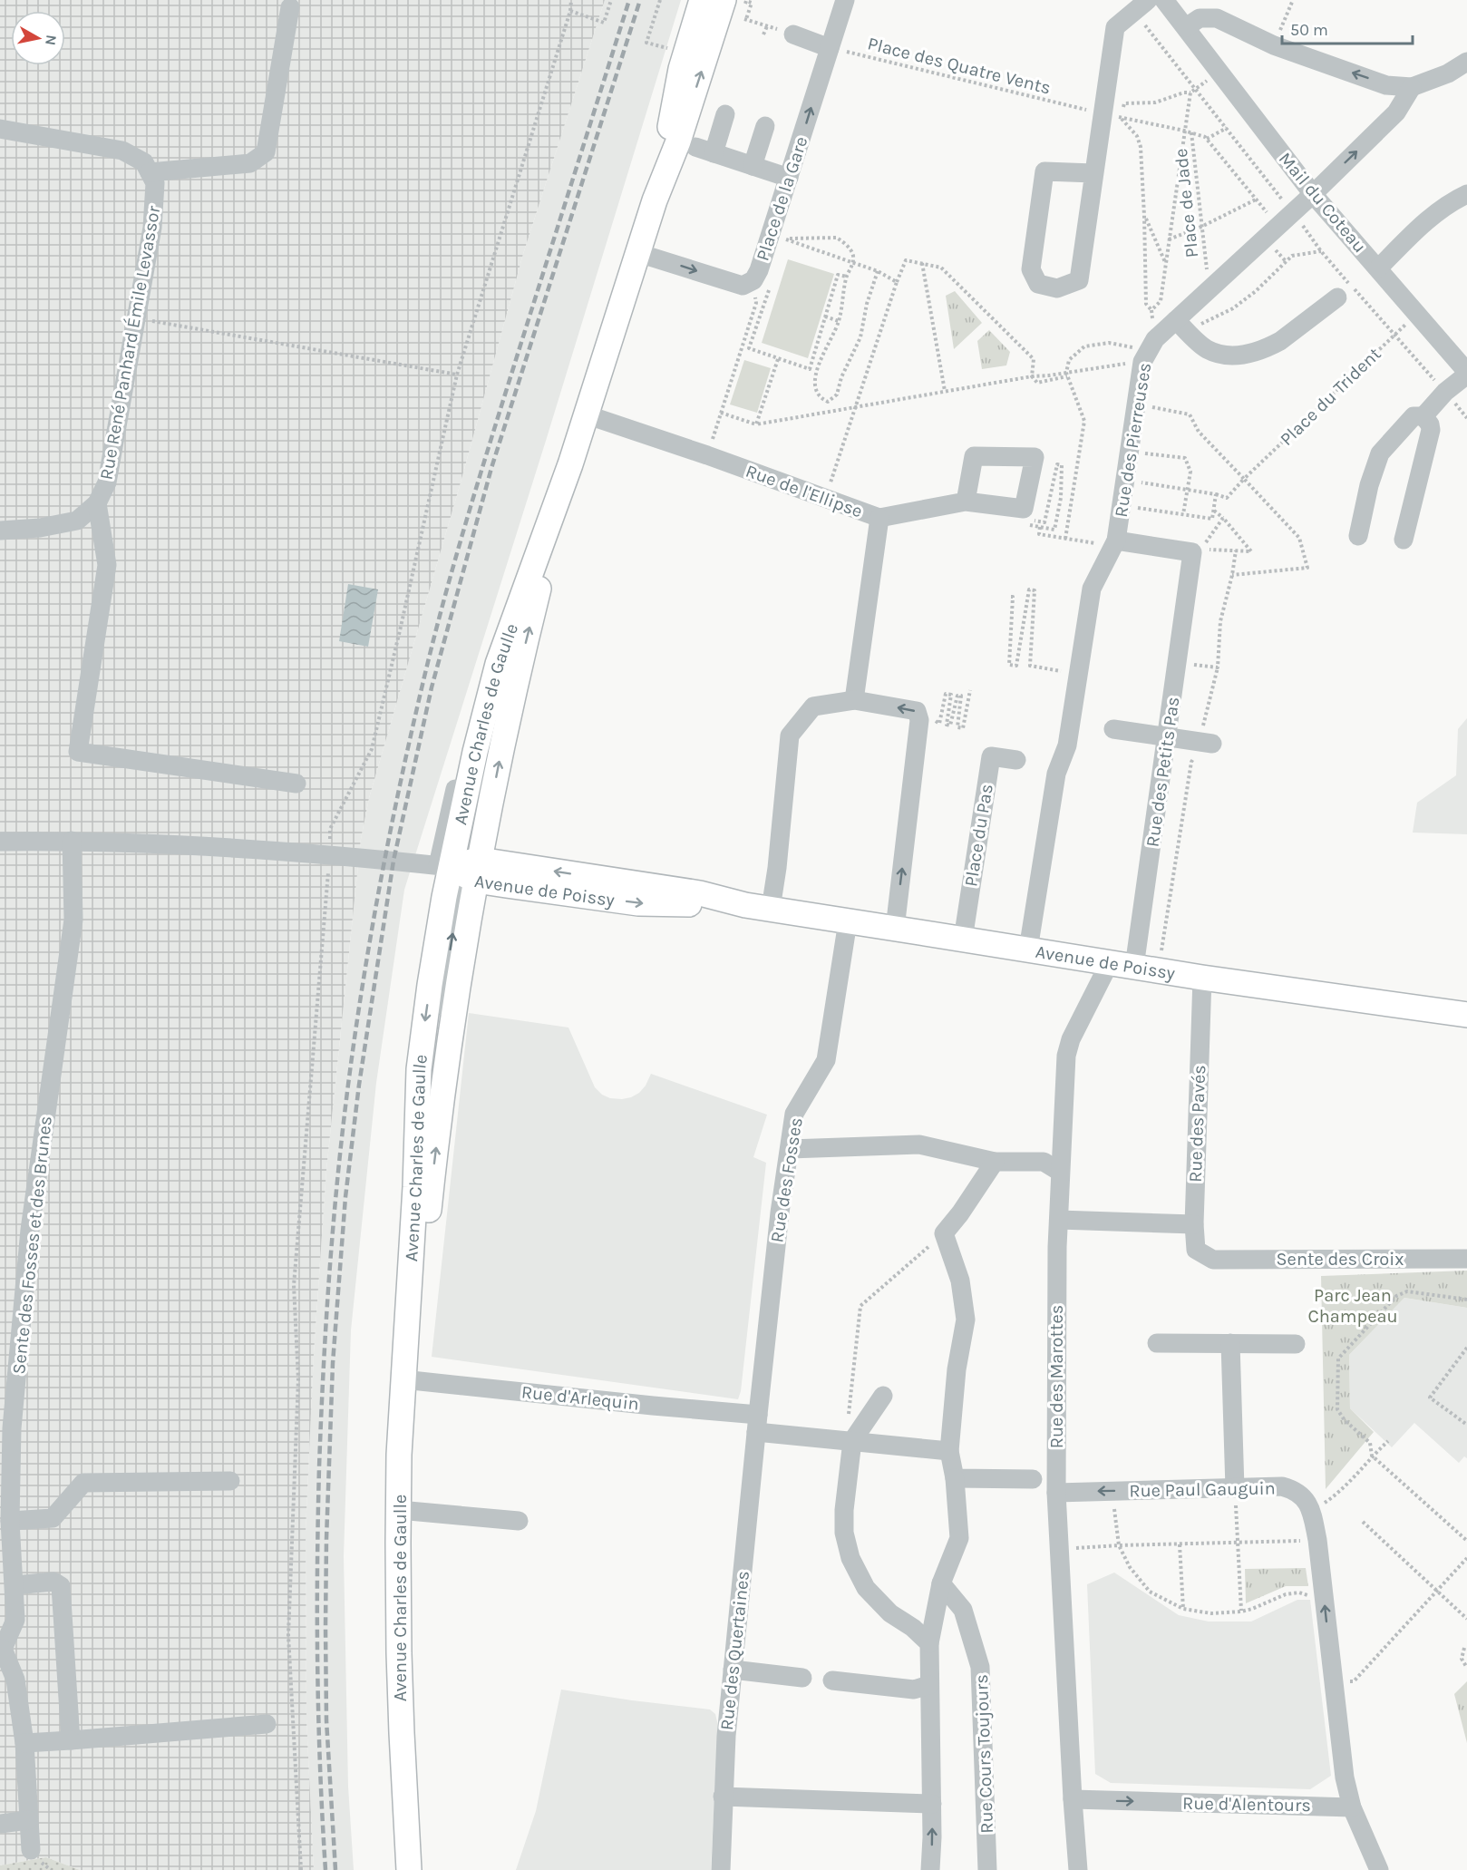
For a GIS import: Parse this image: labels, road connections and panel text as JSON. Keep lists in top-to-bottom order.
{
  "streets": {
    "main road": ["Avenue Charles de Gaulle", "Avenue de Poissy"],
    "street": [
      "Place de la Gare",
      "Mail du Coteau",
      "Rue René Panhard Émile Levassor",
      "Rue des Pierreuses",
      "Rue de l'Ellipse",
      "Rue des Petits Pas",
      "Place du Pas",
      "Rue des Pavés",
      "Rue des Fosses",
      "Sente des Fosses et des Brunes",
      "Sente des Croix",
      "Rue des Marottes",
      "Rue d'Arlequin",
      "Rue Paul Gauguin",
      "Rue des Quertaines",
      "Rue Cours Toujours",
      "Rue d'Alentours"
    ],
    "path": ["Place des Quatre Vents", "Place de Jade", "Place du Trident"]
  },
  "crossings": [
    ["Place des Quatre Vents", "Place de la Gare"],
    ["Place des Quatre Vents", "Place de Jade"],
    ["Place de la Gare", "Avenue Charles de Gaulle"],
    ["Mail du Coteau", "Place du Trident"],
    ["Mail du Coteau", "Rue des Pierreuses"],
    ["Rue des Pierreuses", "Rue des Petits Pas"],
    ["Rue des Pierreuses", "Avenue de Poissy"],
    ["Rue de l'Ellipse", "Avenue Charles de Gaulle"],
    ["Avenue Charles de Gaulle", "Avenue de Poissy"],
    ["Avenue Charles de Gaulle", "Rue d'Arlequin"],
    ["Rue des Petits Pas", "Avenue de Poissy"],
    ["Place du Pas", "Avenue de Poissy"],
    ["Avenue de Poissy", "Rue des Pavés"],
    ["Avenue de Poissy", "Rue des Fosses"],
    ["Avenue de Poissy", "Rue des Marottes"],
    ["Rue des Pavés", "Sente des Croix"],
    ["Rue des Fosses", "Rue d'Arlequin"],
    ["Rue des Fosses", "Rue des Quertaines"],
    ["Rue des Marottes", "Rue Paul Gauguin"],
    ["Rue des Marottes", "Rue d'Alentours"],
    ["Rue d'Arlequin", "Rue des Quertaines"],
    ["Rue Paul Gauguin", "Rue d'Alentours"]
  ],
  "one_way": ["Rue d'Alentours"],
  "parks": ["Parc Jean Champeau"],
  "scale_bar": "50 m",
  "north": "right"
}
